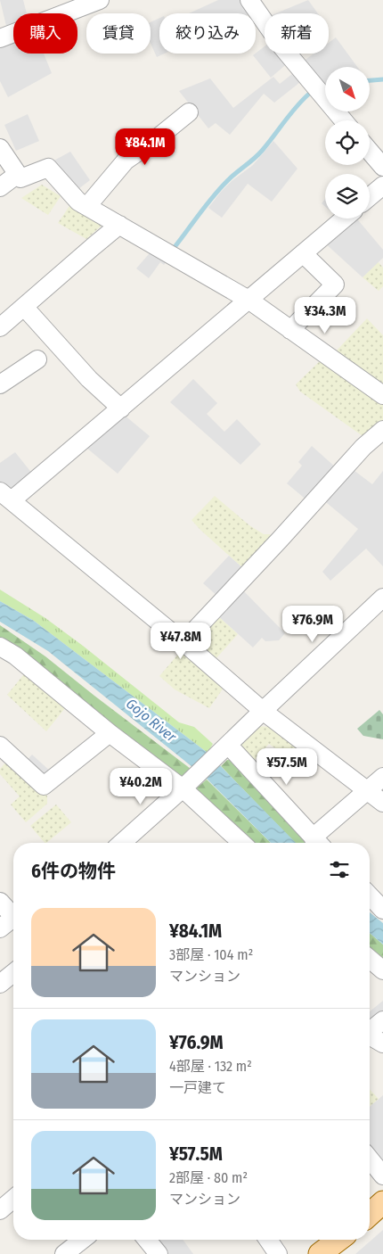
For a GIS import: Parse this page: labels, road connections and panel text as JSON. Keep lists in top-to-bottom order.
{
  "water": ["Gojo River"],
  "north": "bottom right",
  "page": {
    "chip": [
      "購入",
      "賃貸",
      "絞り込み",
      "新着"
    ],
    "price": [
      "¥84.1M",
      "¥34.3M",
      "¥76.9M",
      "¥47.8M",
      "¥57.5M",
      "¥40.2M"
    ],
    "heading": "6件の物件",
    "list": [
      {
        "name": "¥84.1M",
        "note": "3部屋 · 104 m² · マンション"
      },
      {
        "name": "¥76.9M",
        "note": "4部屋 · 132 m² · 一戸建て"
      },
      {
        "name": "¥57.5M",
        "note": "2部屋 · 80 m² · マンション"
      }
    ]
  }
}
